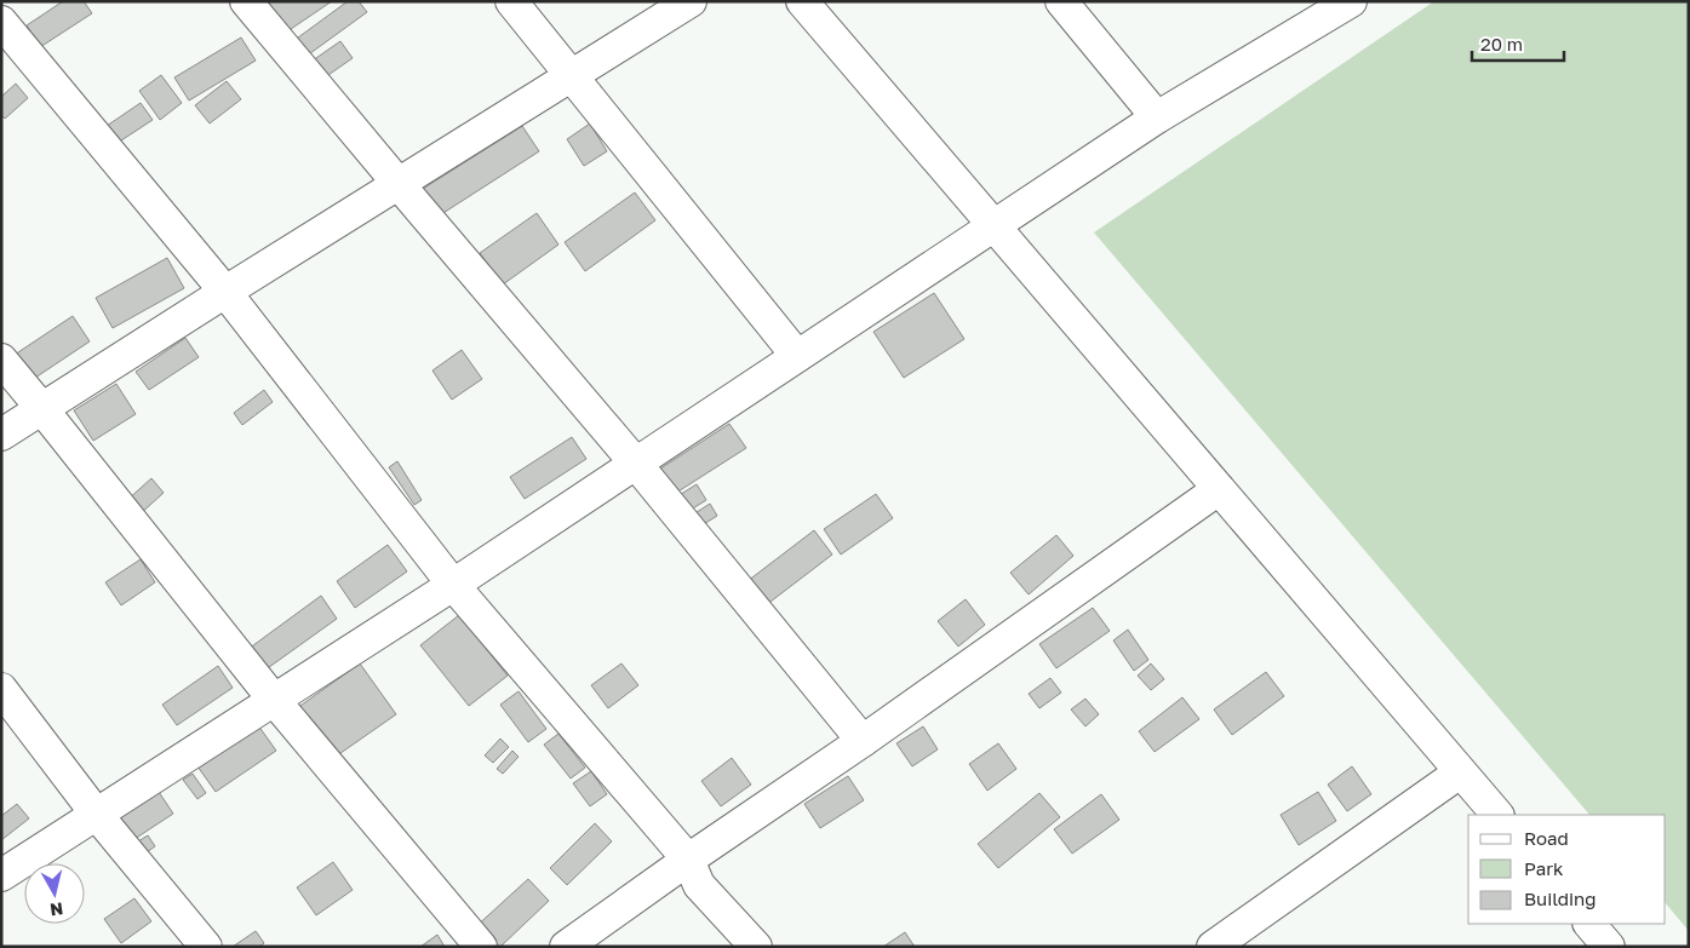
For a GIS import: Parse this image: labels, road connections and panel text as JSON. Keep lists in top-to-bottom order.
{
  "legend": ["Road", "Park", "Building"],
  "scale_bar": "20 m",
  "north": "bottom"
}
